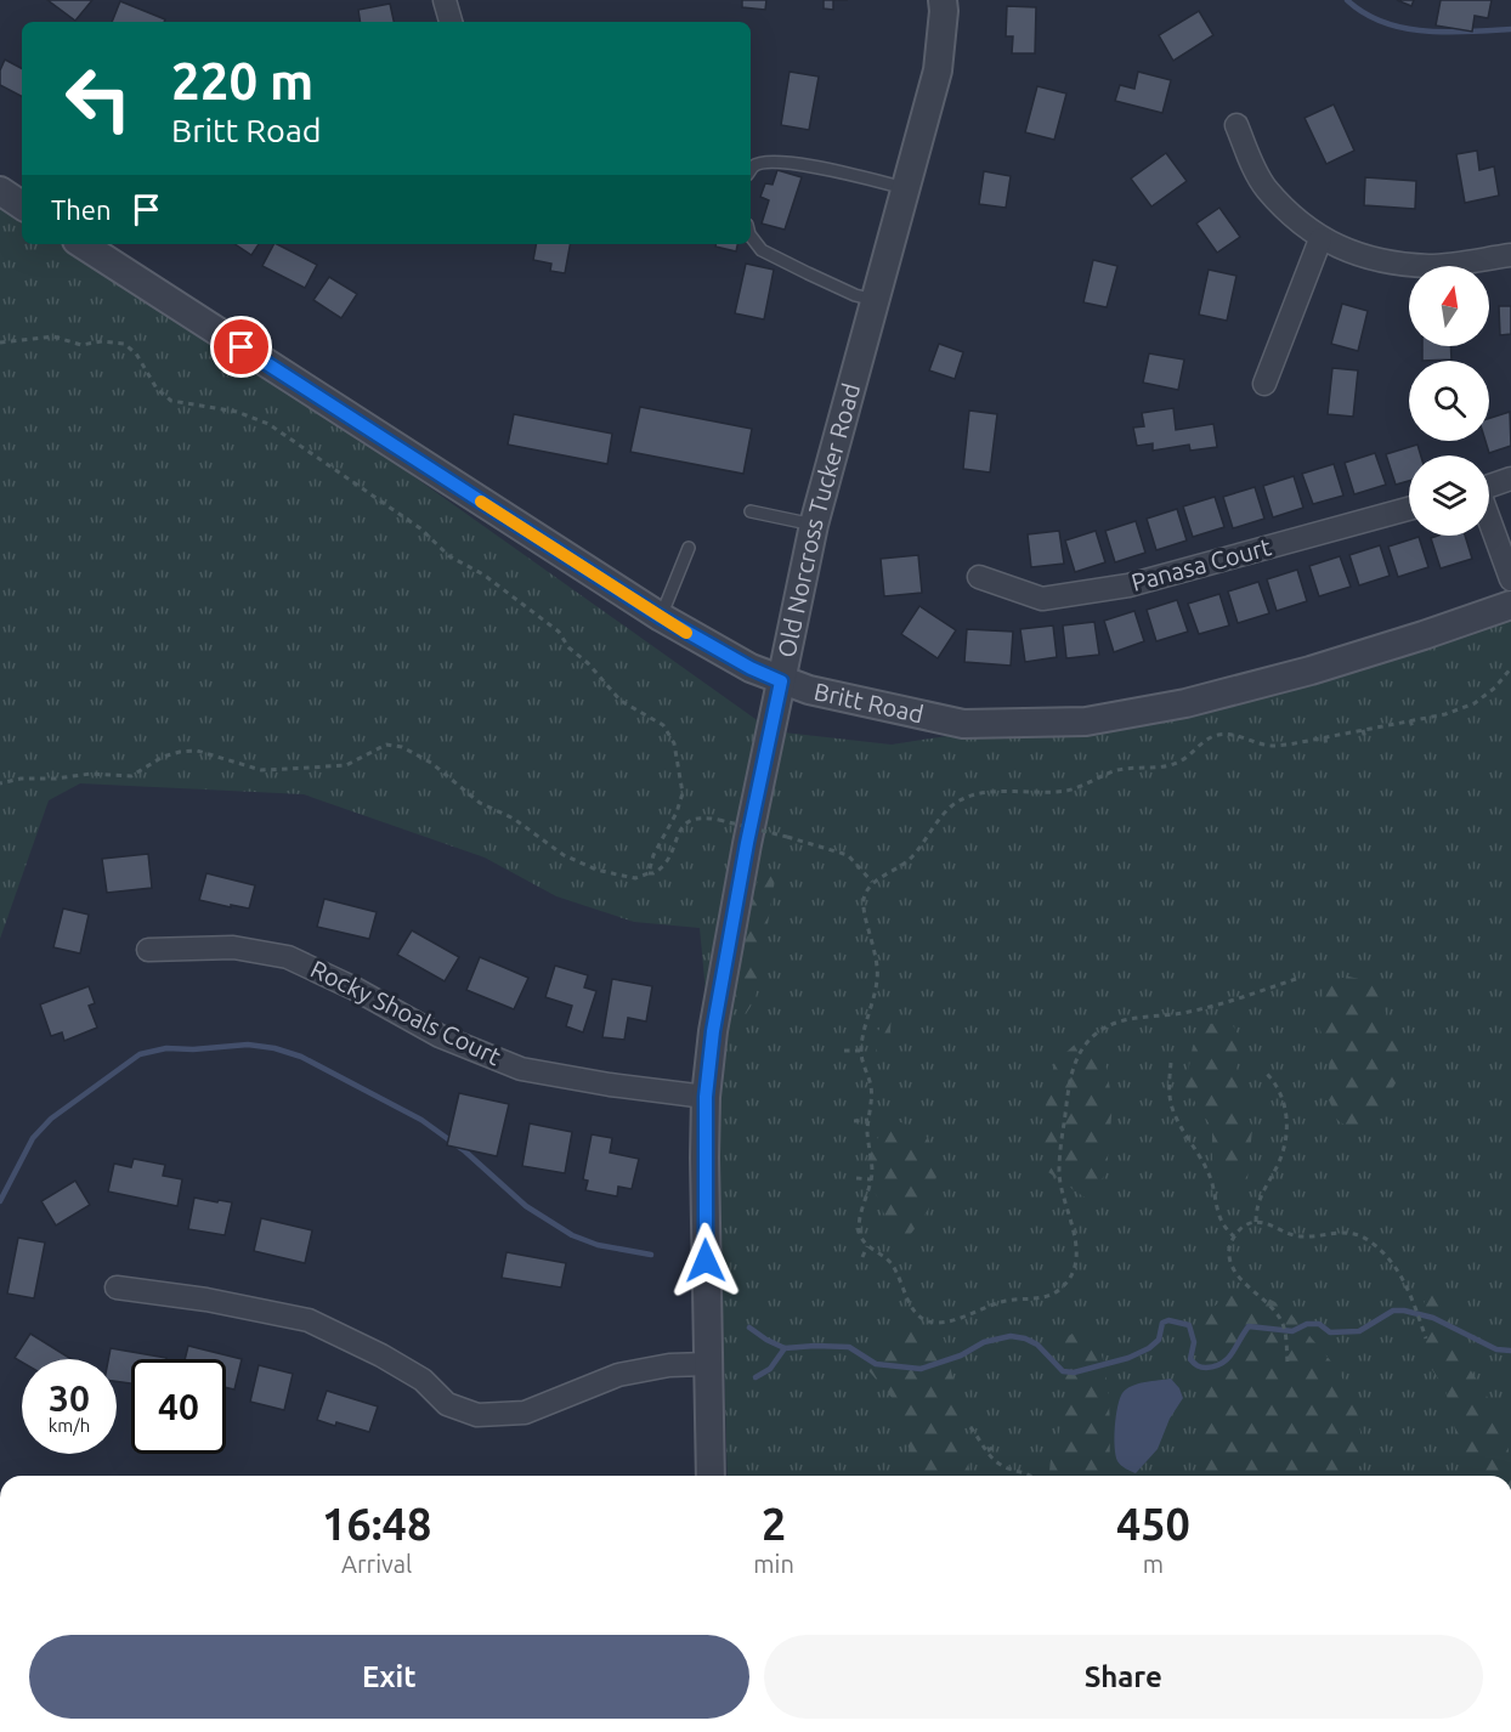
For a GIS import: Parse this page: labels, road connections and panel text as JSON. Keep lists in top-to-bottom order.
{
  "streets": {
    "street": [
      "Old Norcross Tucker Road",
      "Panasa Court",
      "Britt Road",
      "Rocky Shoals Court"
    ]
  },
  "crossings": [
    ["Old Norcross Tucker Road", "Britt Road"],
    ["Old Norcross Tucker Road", "Rocky Shoals Court"]
  ],
  "north": "top",
  "page": {
    "turn": ["220 m", "Britt Road"],
    "then": "Then",
    "speed": "30 km/h",
    "limit": "40",
    "eta": [
      "16:48",
      "Arrival",
      "2",
      "min",
      "450",
      "m"
    ],
    "buttons": ["Exit", "Share"]
  }
}
